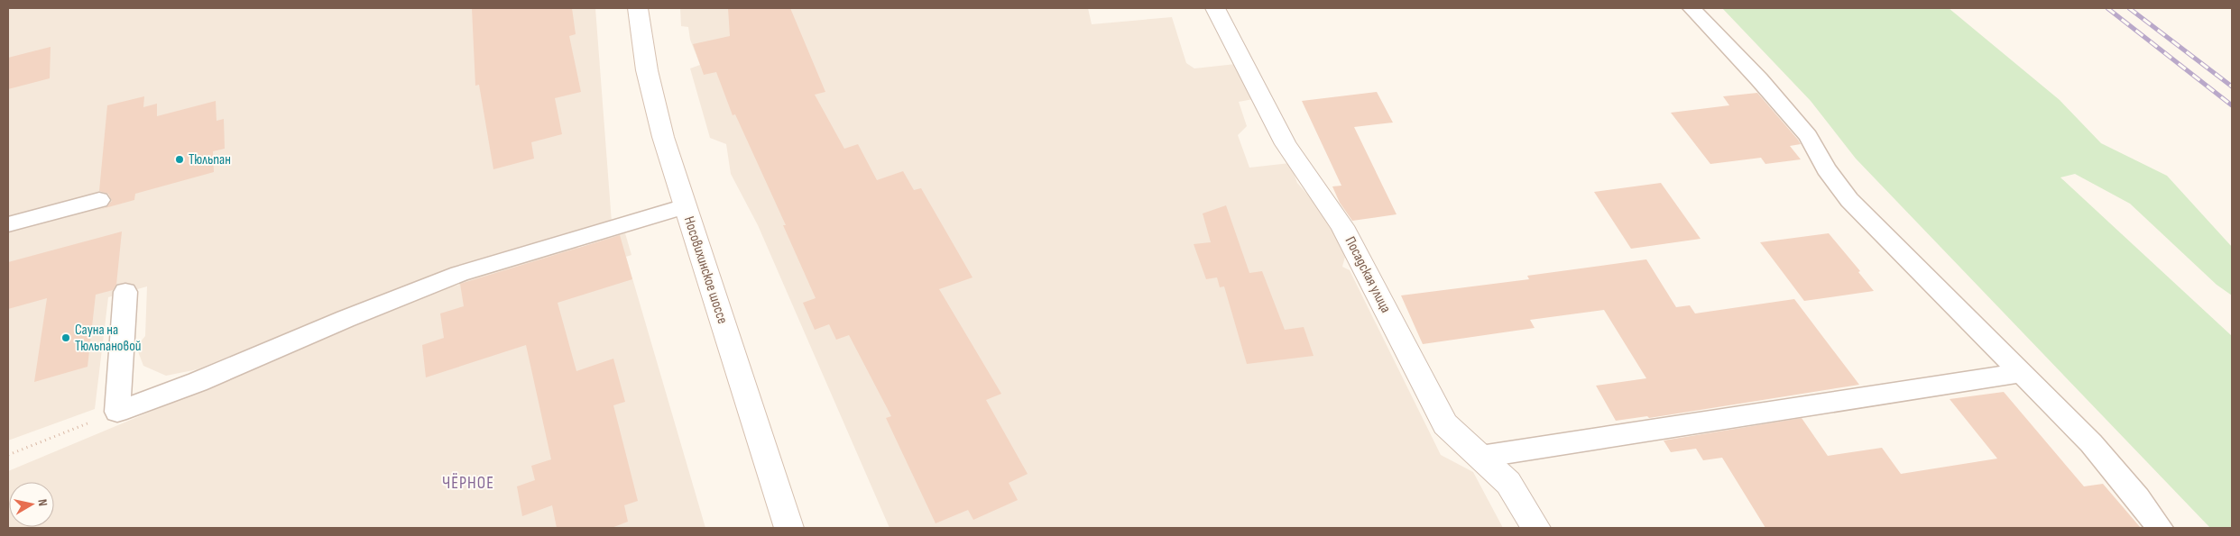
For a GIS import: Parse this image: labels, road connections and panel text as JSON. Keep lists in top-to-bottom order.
{
  "streets": {
    "main road": ["Носовихинское шоссе", "Посадская улица"]
  },
  "districts": ["ЧЁРНОЕ"],
  "places": ["Тюльпан", "Сауна на Тюльпановой"],
  "north": "right"
}
